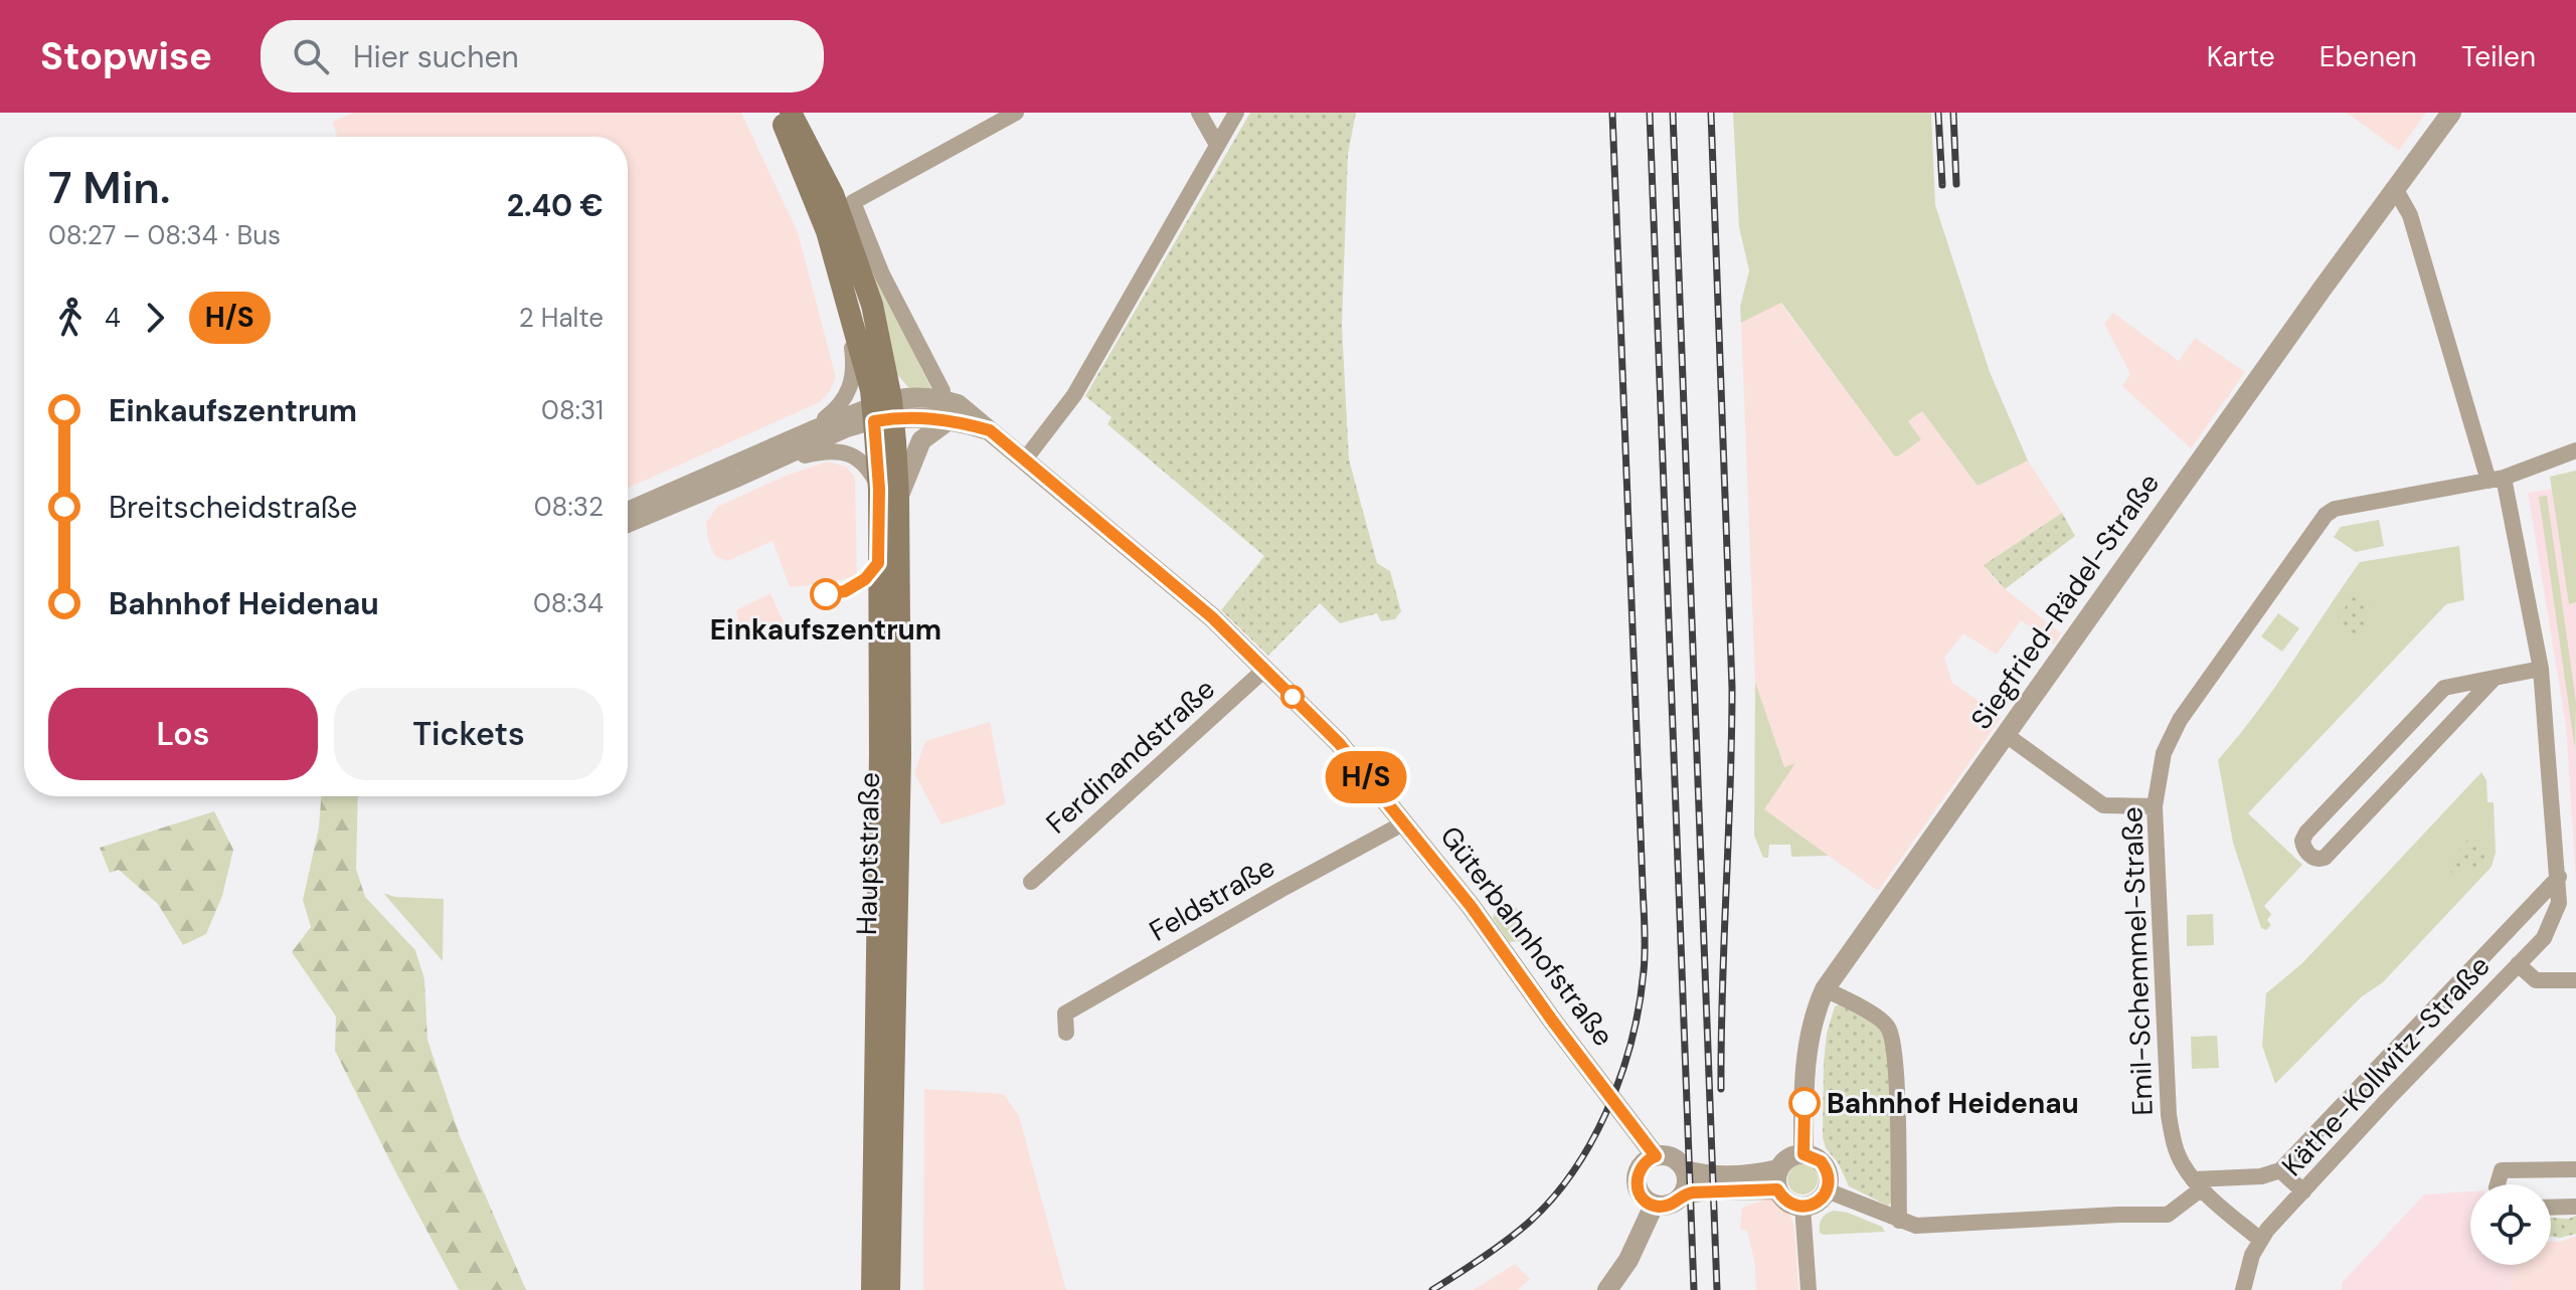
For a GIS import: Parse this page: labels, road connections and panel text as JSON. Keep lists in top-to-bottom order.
{
  "streets": {
    "main road": ["Hauptstraße"],
    "street": [
      "Siegfried-Rädel-Straße",
      "Ferdinandstraße",
      "Feldstraße",
      "Güterbahnhofstraße",
      "Emil-Schemmel-Straße",
      "Käthe-Kollwitz-Straße"
    ]
  },
  "crossings": [
    ["Siegfried-Rädel-Straße", "Käthe-Kollwitz-Straße"],
    ["Ferdinandstraße", "Güterbahnhofstraße"],
    ["Hauptstraße", "Güterbahnhofstraße"],
    ["Feldstraße", "Güterbahnhofstraße"],
    ["Emil-Schemmel-Straße", "Käthe-Kollwitz-Straße"]
  ],
  "places": ["Einkaufszentrum", "Bahnhof Heidenau"],
  "lines": ["bus line H/S"],
  "page": {
    "header": "Stopwise",
    "search": "Hier suchen",
    "nav": ["Karte", "Ebenen", "Teilen"],
    "on_map": "H/S",
    "heading": ["7 Min.", "08:27 – 08:34 · Bus", "2.40 €"],
    "legs": ["4", "H/S", "2 Halte"],
    "list": [
      {
        "name": "Einkaufszentrum",
        "value": "08:31"
      },
      {
        "name": "Breitscheidstraße",
        "value": "08:32"
      },
      {
        "name": "Bahnhof Heidenau",
        "value": "08:34"
      }
    ],
    "buttons": ["Los", "Tickets"]
  }
}
